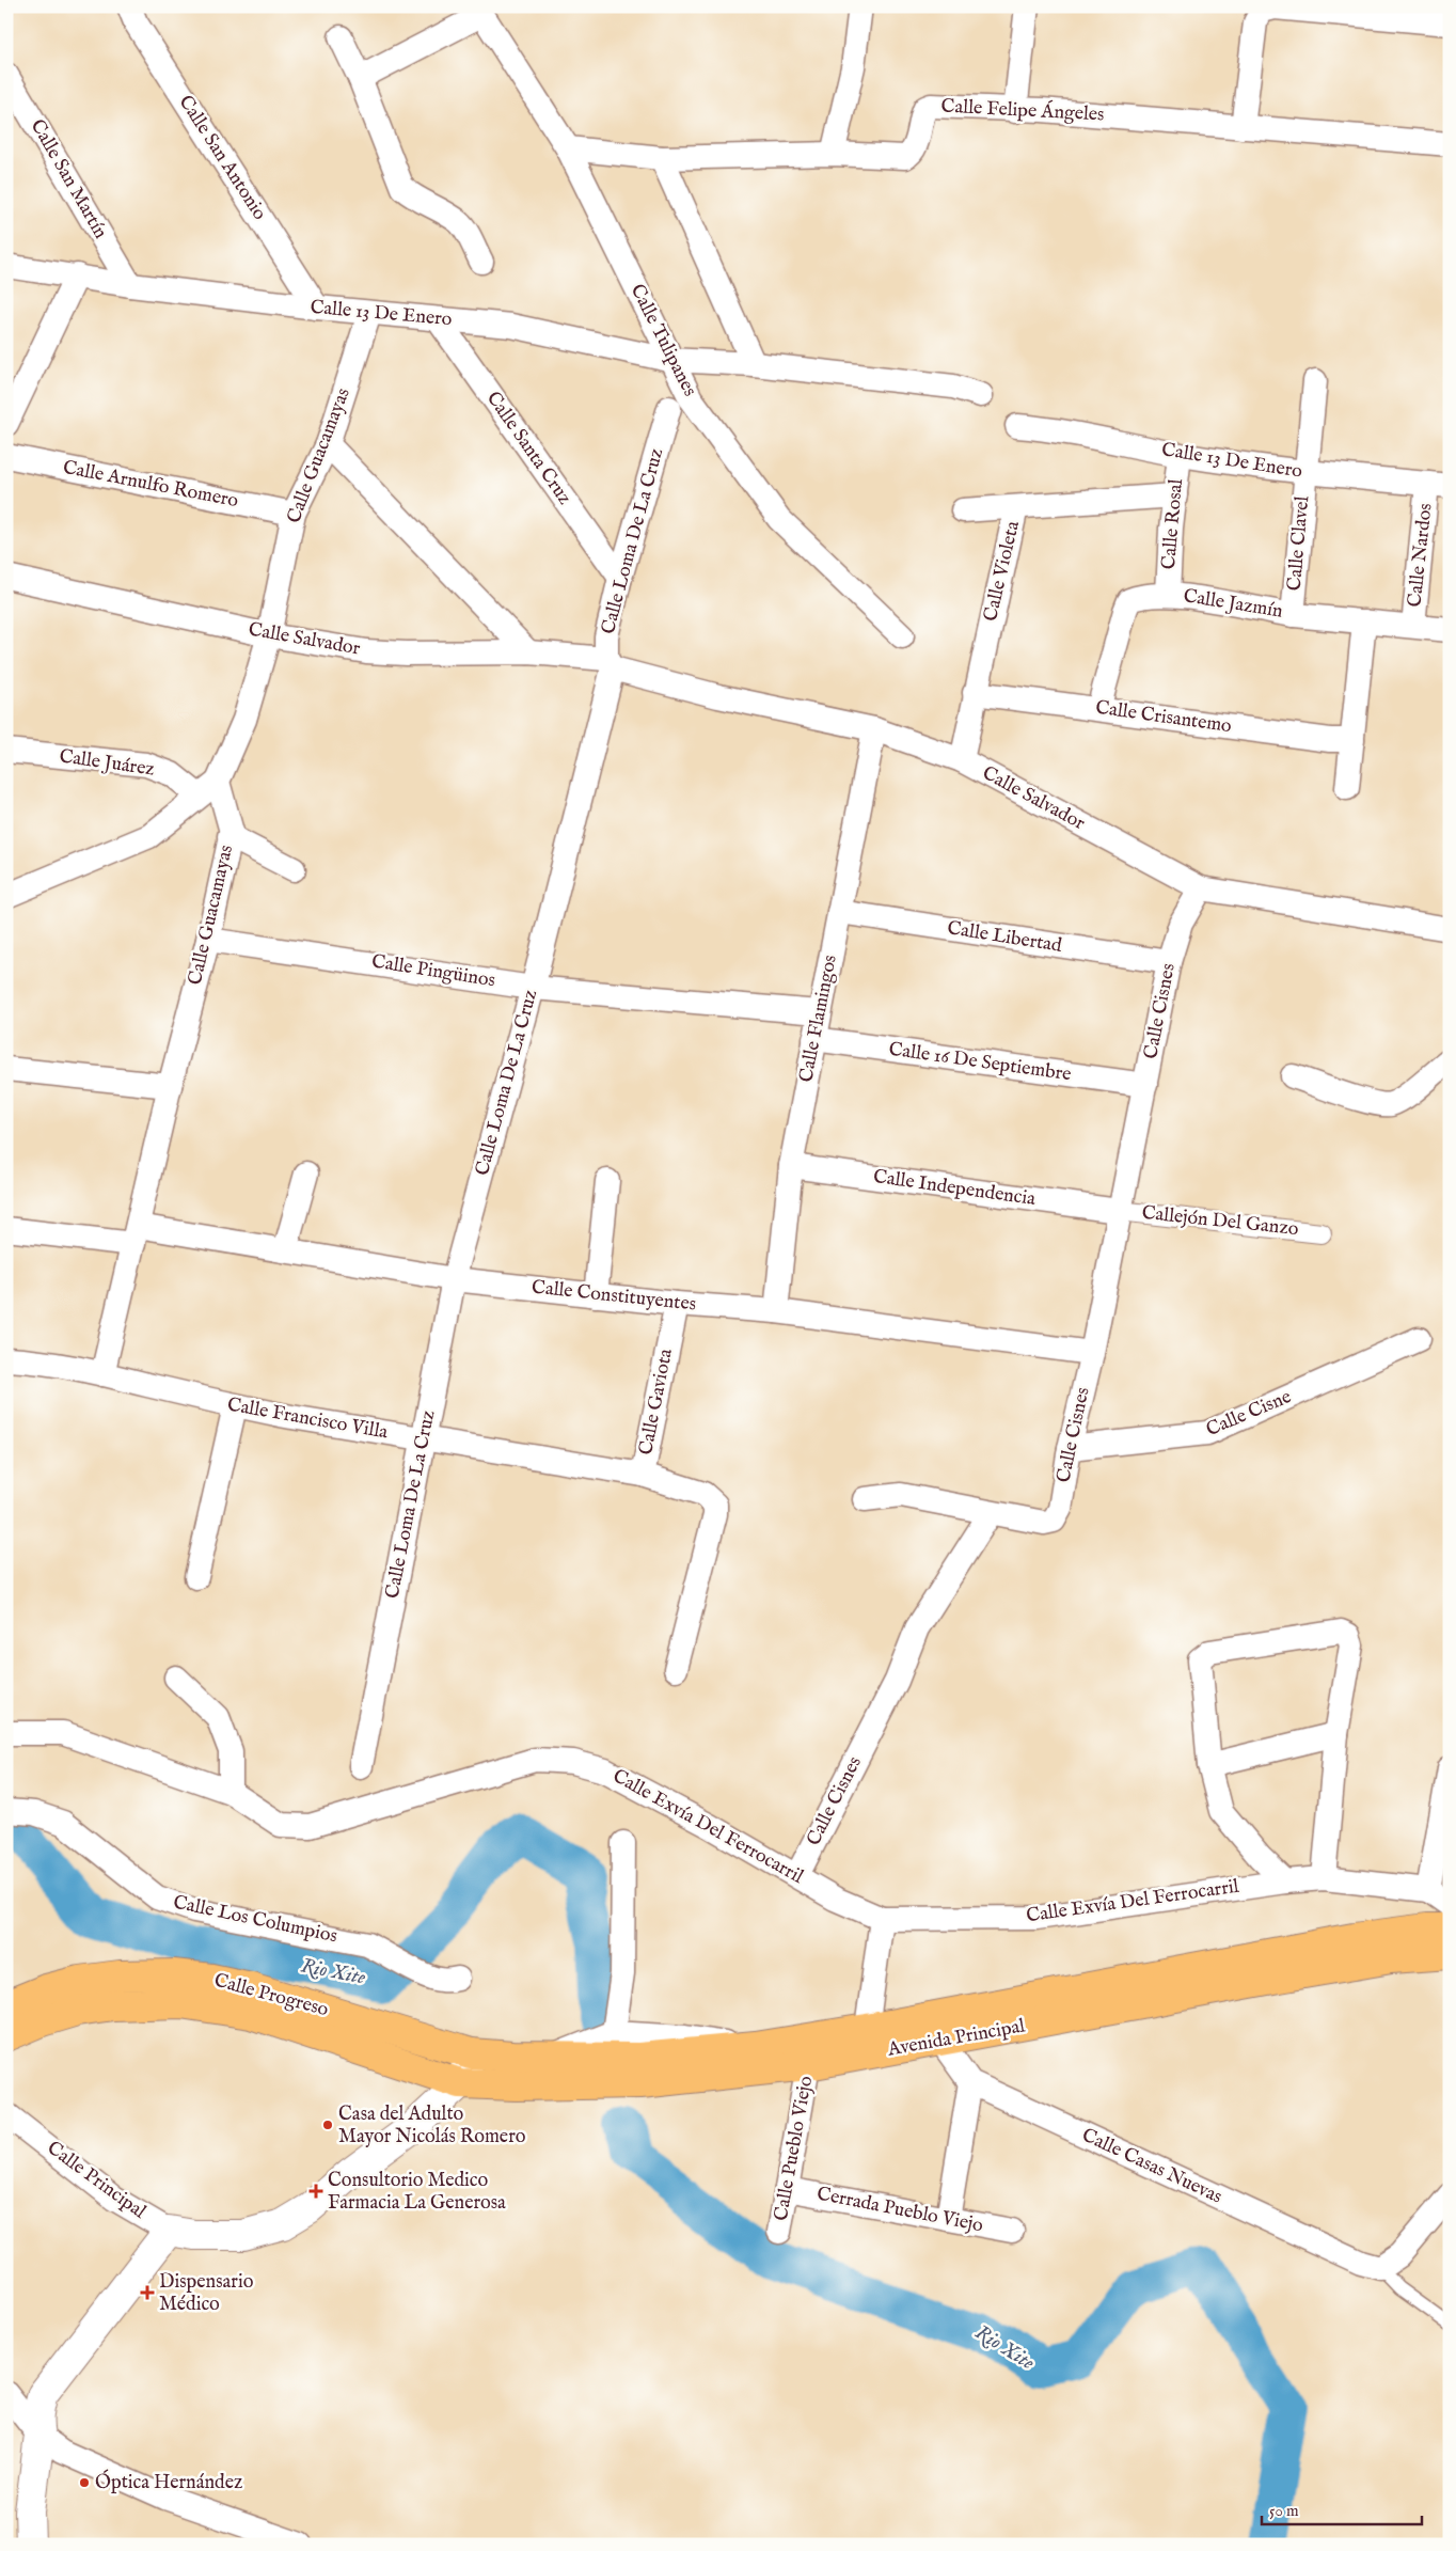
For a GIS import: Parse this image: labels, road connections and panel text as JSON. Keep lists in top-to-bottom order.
{
  "streets": {
    "main road": ["Calle Progreso", "Avenida Principal"],
    "street": [
      "Calle Felipe Ángeles",
      "Calle San Antonio",
      "Calle San Martín",
      "Calle 13 De Enero",
      "Calle Tulipanes",
      "Calle Santa Cruz",
      "Calle Guacamayas",
      "Calle Arnulfo Romero",
      "Calle Rosal",
      "Calle Loma De La Cruz",
      "Calle Clavel",
      "Calle Nardos",
      "Calle Violeta",
      "Calle Jazmín",
      "Calle Salvador",
      "Calle Crisantemo",
      "Calle Juárez",
      "Calle Libertad",
      "Calle Pingüinos",
      "Calle Cisnes",
      "Calle Flamingos",
      "Calle 16 De Septiembre",
      "Calle Independencia",
      "Callejón Del Ganzo",
      "Calle Constituyentes",
      "Calle Gaviota",
      "Calle Cisne",
      "Calle Francisco Villa",
      "Calle Exvía Del Ferrocarril",
      "Calle Los Columpios",
      "Calle Pueblo Viejo",
      "Calle Casas Nuevas",
      "Calle Principal",
      "Cerrada Pueblo Viejo"
    ]
  },
  "crossings": [
    ["Calle Felipe Ángeles", "Calle Tulipanes"],
    ["Calle San Antonio", "Calle 13 De Enero"],
    ["Calle San Martín", "Calle 13 De Enero"],
    ["Calle 13 De Enero", "Calle Tulipanes"],
    ["Calle 13 De Enero", "Calle Santa Cruz"],
    ["Calle 13 De Enero", "Calle Guacamayas"],
    ["Calle 13 De Enero", "Calle Rosal"],
    ["Calle 13 De Enero", "Calle Clavel"],
    ["Calle 13 De Enero", "Calle Nardos"],
    ["Calle Santa Cruz", "Calle Loma De La Cruz"],
    ["Calle Guacamayas", "Calle Arnulfo Romero"],
    ["Calle Guacamayas", "Calle Salvador"],
    ["Calle Guacamayas", "Calle Pingüinos"],
    ["Calle Guacamayas", "Calle Constituyentes"],
    ["Calle Guacamayas", "Calle Francisco Villa"],
    ["Calle Rosal", "Calle Violeta"],
    ["Calle Rosal", "Calle Jazmín"],
    ["Calle Loma De La Cruz", "Calle Salvador"],
    ["Calle Loma De La Cruz", "Calle Pingüinos"],
    ["Calle Loma De La Cruz", "Calle Constituyentes"],
    ["Calle Loma De La Cruz", "Calle Francisco Villa"],
    ["Calle Clavel", "Calle Jazmín"],
    ["Calle Nardos", "Calle Jazmín"],
    ["Calle Violeta", "Calle Salvador"],
    ["Calle Violeta", "Calle Crisantemo"],
    ["Calle Jazmín", "Calle Crisantemo"],
    ["Calle Salvador", "Calle Cisnes"],
    ["Calle Salvador", "Calle Flamingos"],
    ["Calle Libertad", "Calle Cisnes"],
    ["Calle Libertad", "Calle Flamingos"],
    ["Calle Pingüinos", "Calle Flamingos"],
    ["Calle Cisnes", "Calle 16 De Septiembre"],
    ["Calle Cisnes", "Calle Independencia"],
    ["Calle Cisnes", "Callejón Del Ganzo"],
    ["Calle Cisnes", "Calle Constituyentes"],
    ["Calle Cisnes", "Calle Cisne"],
    ["Calle Cisnes", "Calle Exvía Del Ferrocarril"],
    ["Calle Flamingos", "Calle 16 De Septiembre"],
    ["Calle Flamingos", "Calle Independencia"],
    ["Calle Flamingos", "Calle Constituyentes"],
    ["Calle Independencia", "Callejón Del Ganzo"],
    ["Calle Constituyentes", "Calle Gaviota"],
    ["Calle Gaviota", "Calle Francisco Villa"],
    ["Calle Progreso", "Avenida Principal"],
    ["Calle Progreso", "Calle Principal"],
    ["Avenida Principal", "Calle Pueblo Viejo"],
    ["Avenida Principal", "Calle Casas Nuevas"],
    ["Avenida Principal", "Calle Principal"],
    ["Calle Pueblo Viejo", "Cerrada Pueblo Viejo"]
  ],
  "water": ["Rio Xite"],
  "places": {
    "other": ["Casa del Adulto Mayor Nicolás Romero", "Óptica Hernández"],
    "health": ["Consultorio Medico Farmacia La Generosa", "Dispensario Médico"]
  },
  "scale_bar": "50 m"
}
